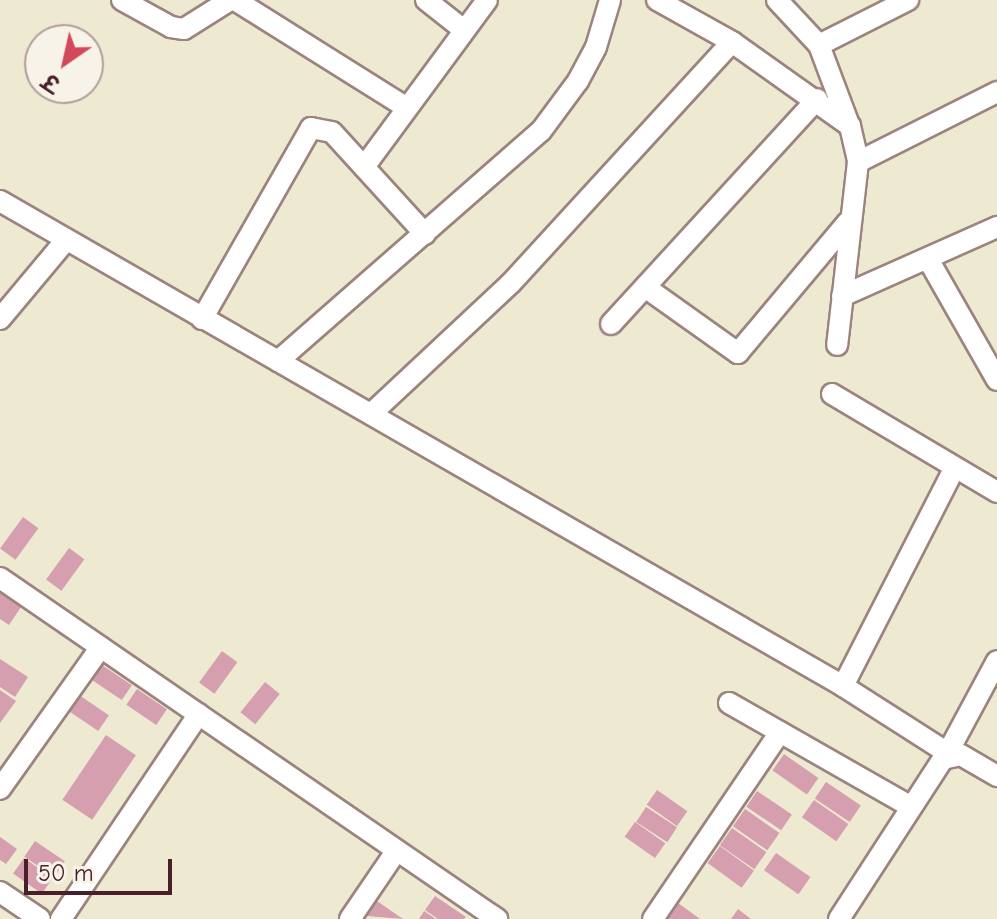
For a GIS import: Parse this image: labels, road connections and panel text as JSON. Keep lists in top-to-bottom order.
{
  "scale_bar": "50 m",
  "north": "bottom left"
}
